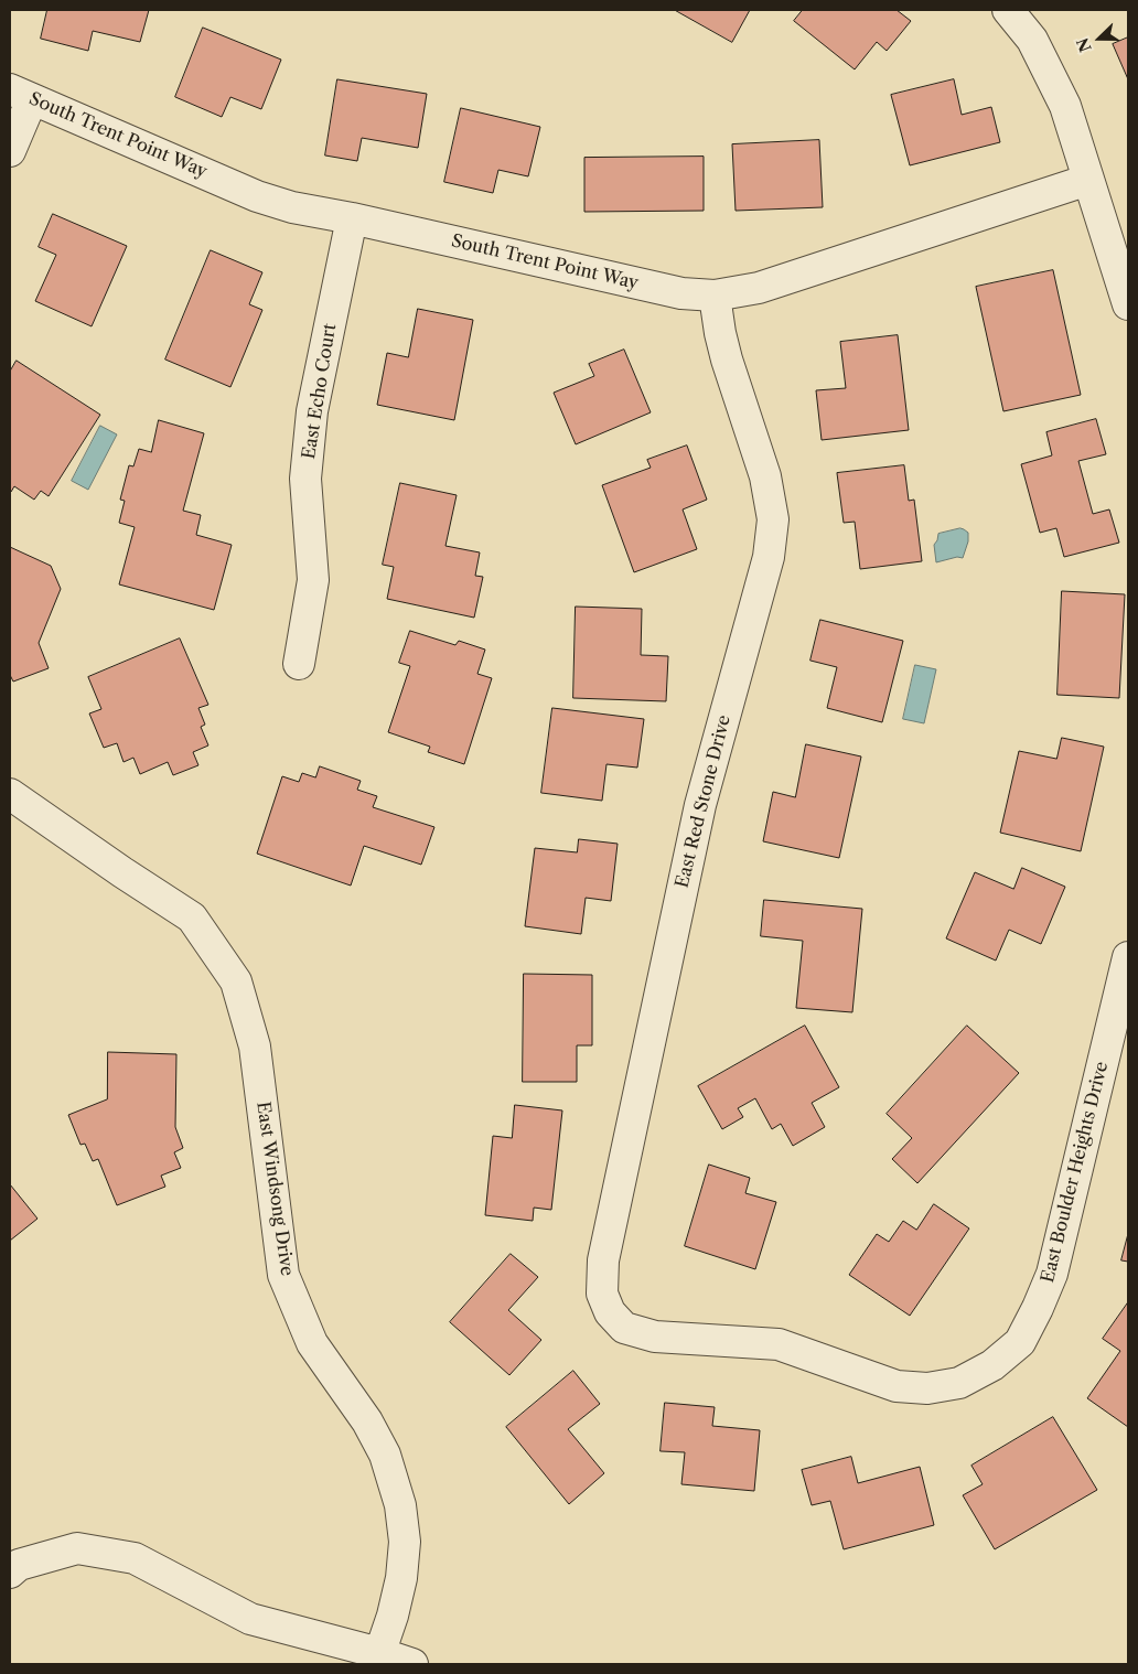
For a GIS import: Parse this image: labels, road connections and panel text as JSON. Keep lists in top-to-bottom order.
{
  "streets": {
    "street": [
      "South Trent Point Way",
      "East Echo Court",
      "East Red Stone Drive",
      "East Boulder Heights Drive",
      "East Windsong Drive"
    ]
  },
  "crossings": [
    ["South Trent Point Way", "East Echo Court"],
    ["South Trent Point Way", "East Red Stone Drive"],
    ["East Red Stone Drive", "East Boulder Heights Drive"]
  ],
  "north": "left"
}
